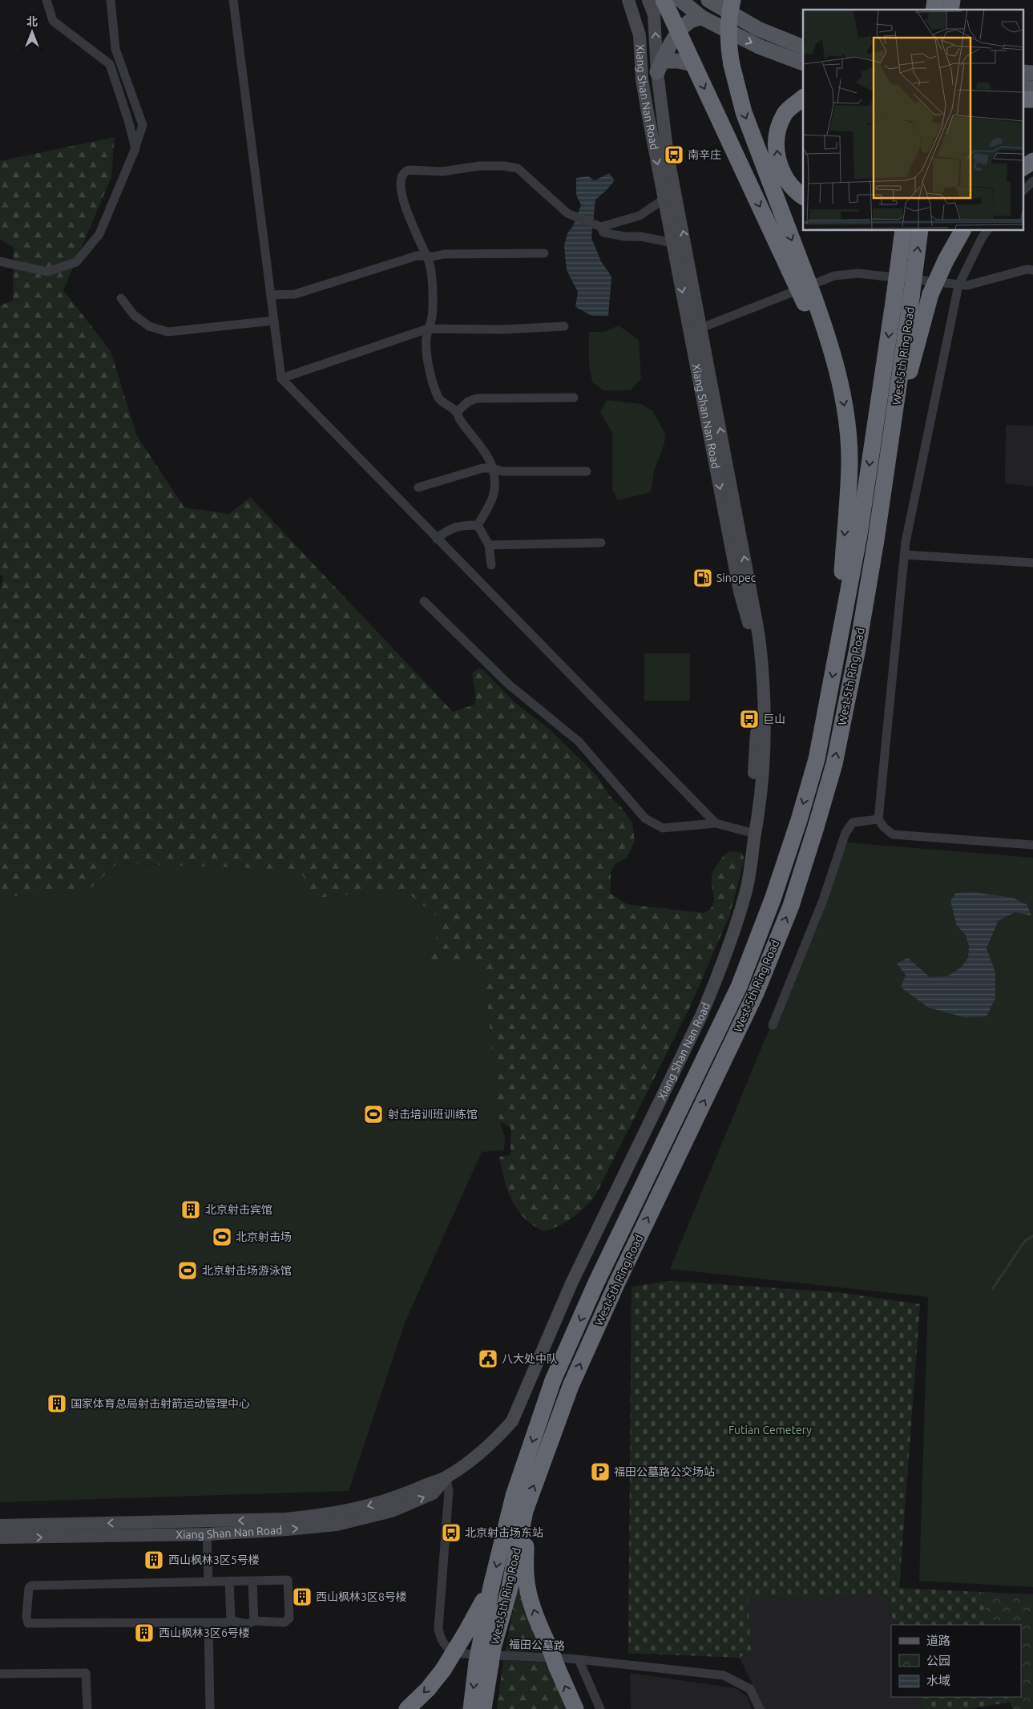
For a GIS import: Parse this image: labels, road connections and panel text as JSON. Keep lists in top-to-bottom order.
{
  "streets": {
    "highway": ["West 5th Ring Road"],
    "main road": ["Xiang Shan Nan Road"],
    "street": ["福田公墓路"]
  },
  "crossings": [
    ["Xiang Shan Nan Road", "福田公墓路"]
  ],
  "parks": ["Futian Cemetery"],
  "places": {
    "bus stop": ["南辛庄", "巨山", "北京射击场东站"],
    "fuel station": ["Sinopec"],
    "sports": ["射击培训班训练馆", "北京射击场", "北京射击场游泳馆"],
    "building": [
      "北京射击宾馆",
      "国家体育总局射击射箭运动管理中心",
      "西山枫林3区5号楼",
      "西山枫林3区8号楼",
      "西山枫林3区6号楼"
    ],
    "public building": ["八大处中队"],
    "parking": ["福田公墓路公交场站"]
  },
  "legend": ["道路", "公园", "水域"],
  "north": "top"
}
